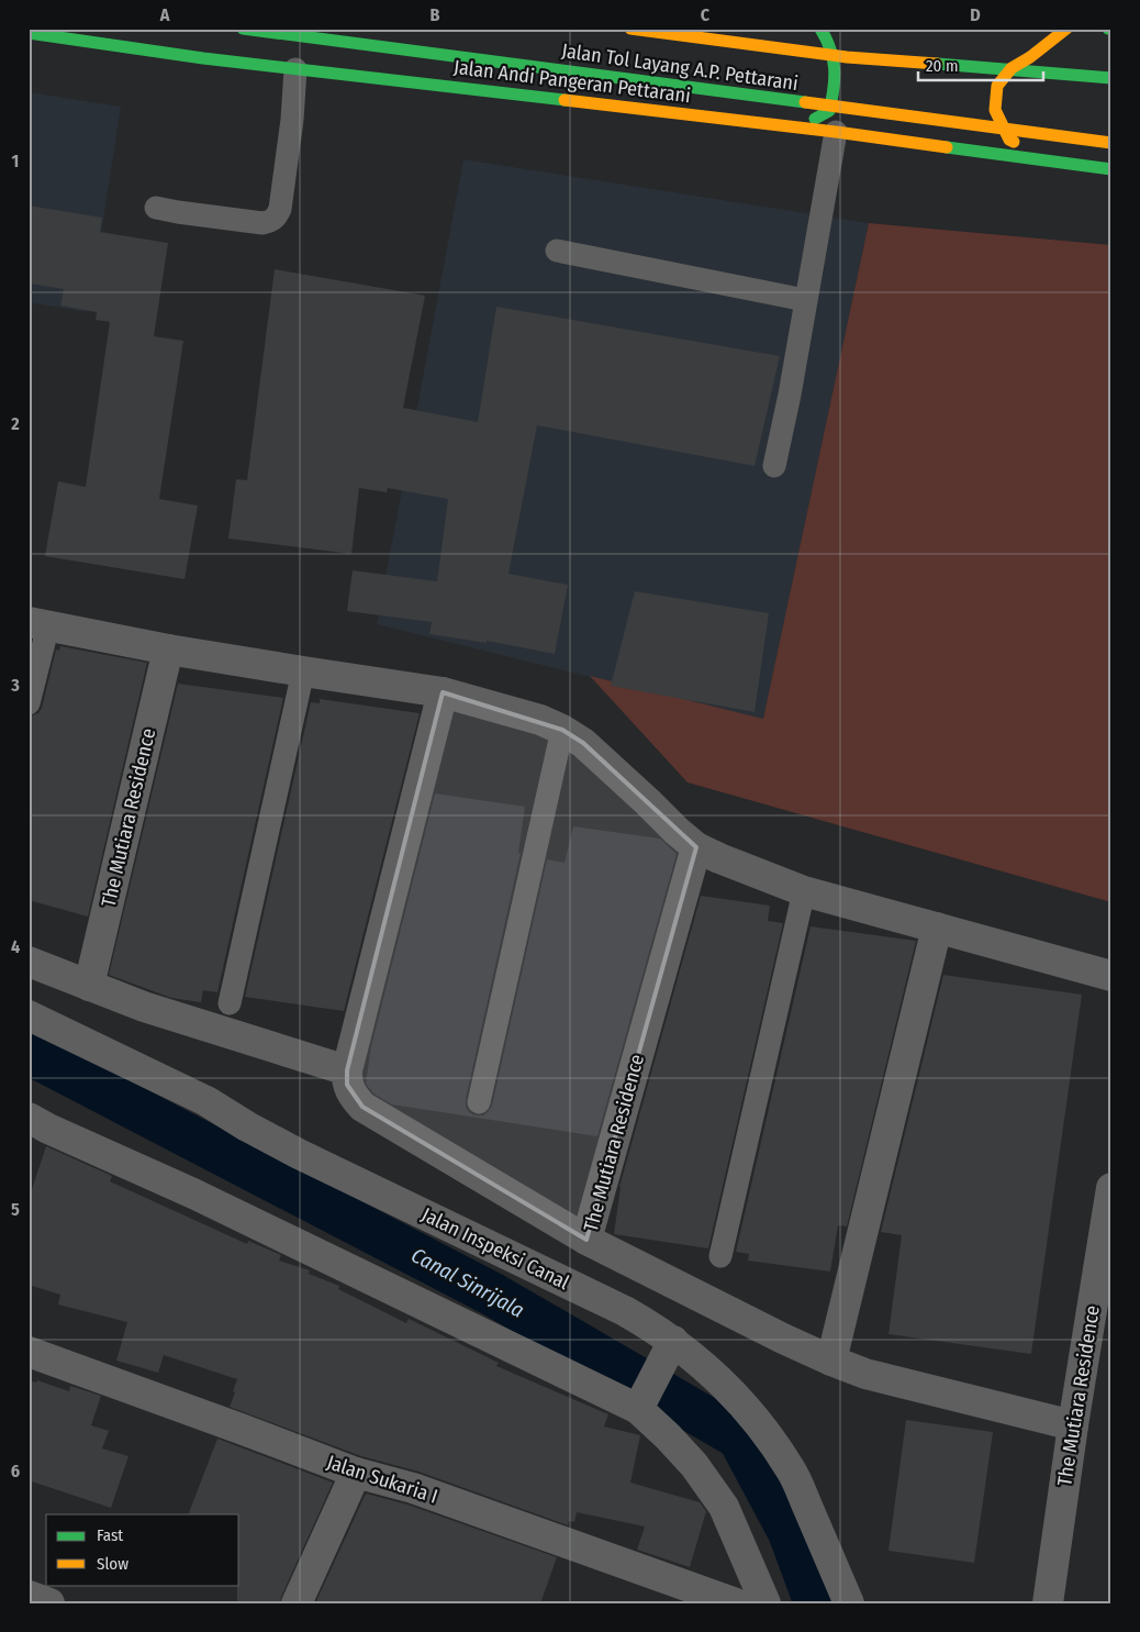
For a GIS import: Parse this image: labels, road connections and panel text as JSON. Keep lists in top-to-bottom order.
{
  "streets": {
    "highway": ["Jalan Tol Layang A.P. Pettarani", "Jalan Andi Pangeran Pettarani"],
    "street": ["The Mutiara Residence", "Jalan Inspeksi Canal", "Jalan Sukaria I"]
  },
  "water": ["Canal Sinrijala"],
  "legend": ["Fast", "Slow"],
  "scale_bar": "20 m",
  "grid": {
    "columns": [
      "A",
      "B",
      "C",
      "D"
    ],
    "rows": [
      "1",
      "2",
      "3",
      "4",
      "5",
      "6"
    ]
  }
}
